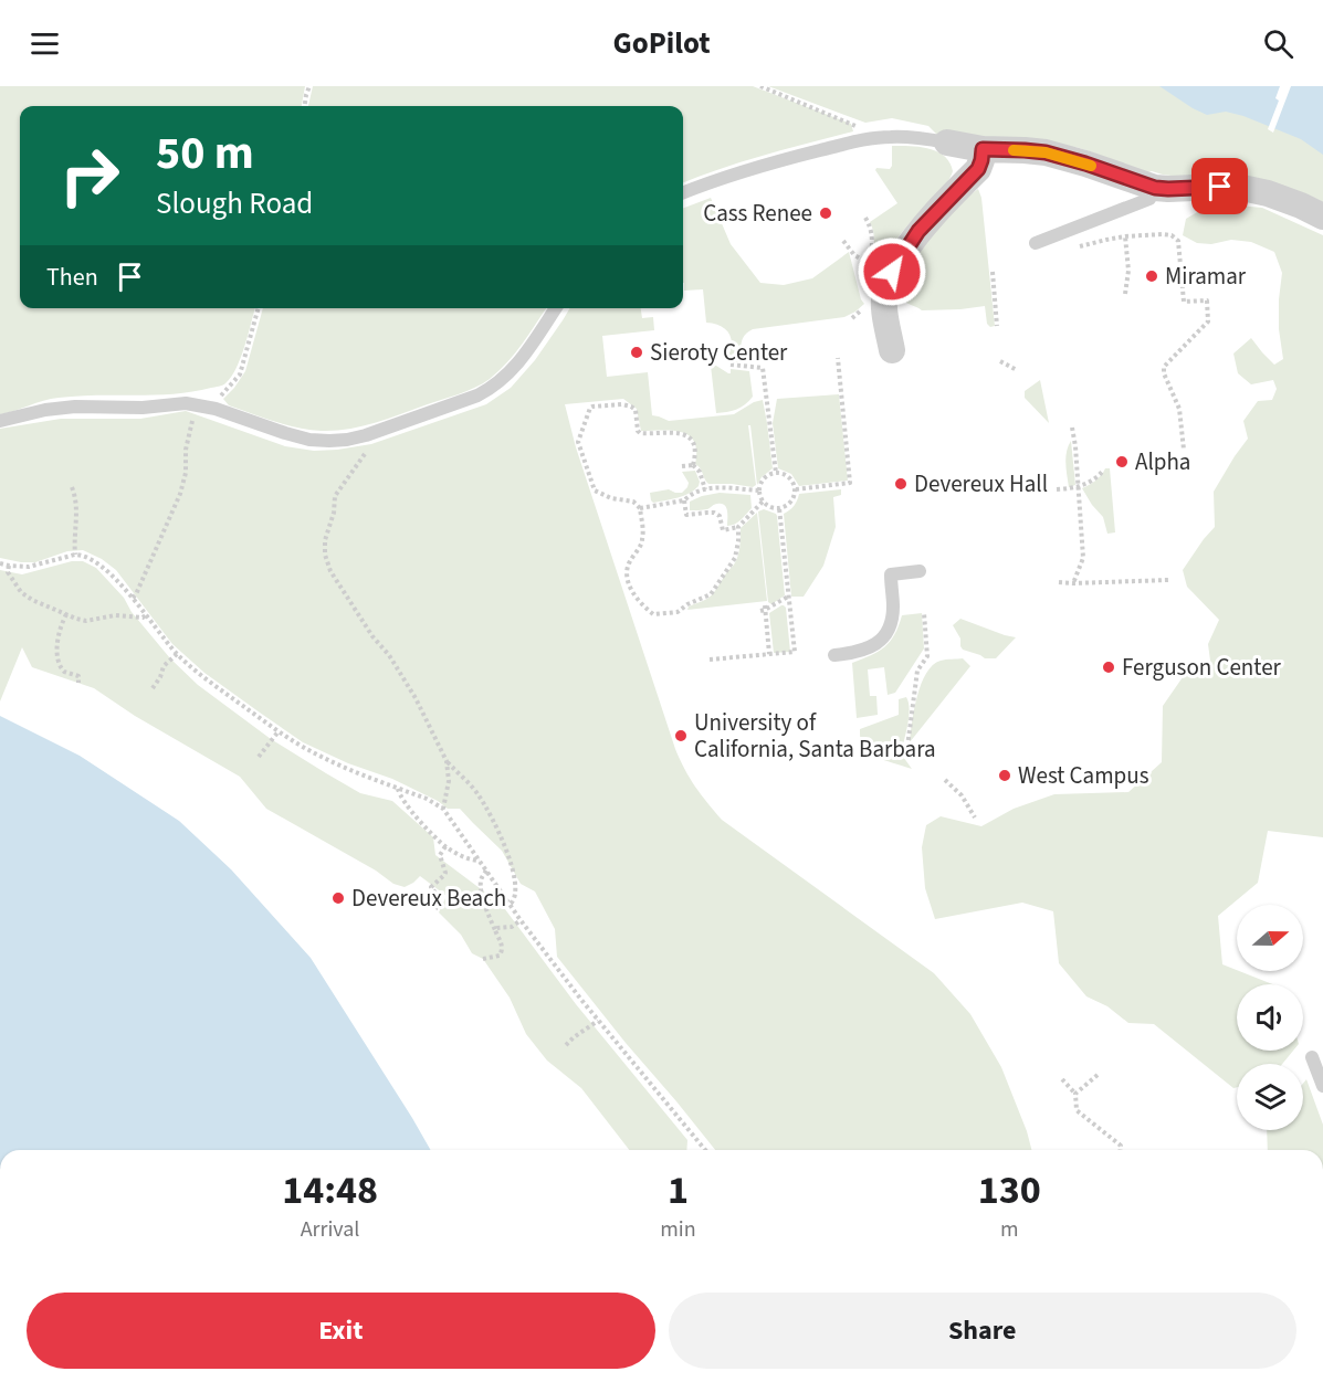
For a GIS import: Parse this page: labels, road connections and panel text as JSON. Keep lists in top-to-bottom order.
{
  "places": [
    "Cass Renee",
    "Miramar",
    "Sieroty Center",
    "Alpha",
    "Devereux Hall",
    "Ferguson Center",
    "University of California, Santa Barbara",
    "West Campus",
    "Devereux Beach"
  ],
  "north": "right",
  "page": {
    "header": "GoPilot",
    "turn": ["50 m", "Slough Road"],
    "then": "Then",
    "eta": [
      "14:48",
      "Arrival",
      "1",
      "min",
      "130",
      "m"
    ],
    "buttons": ["Exit", "Share"]
  }
}
